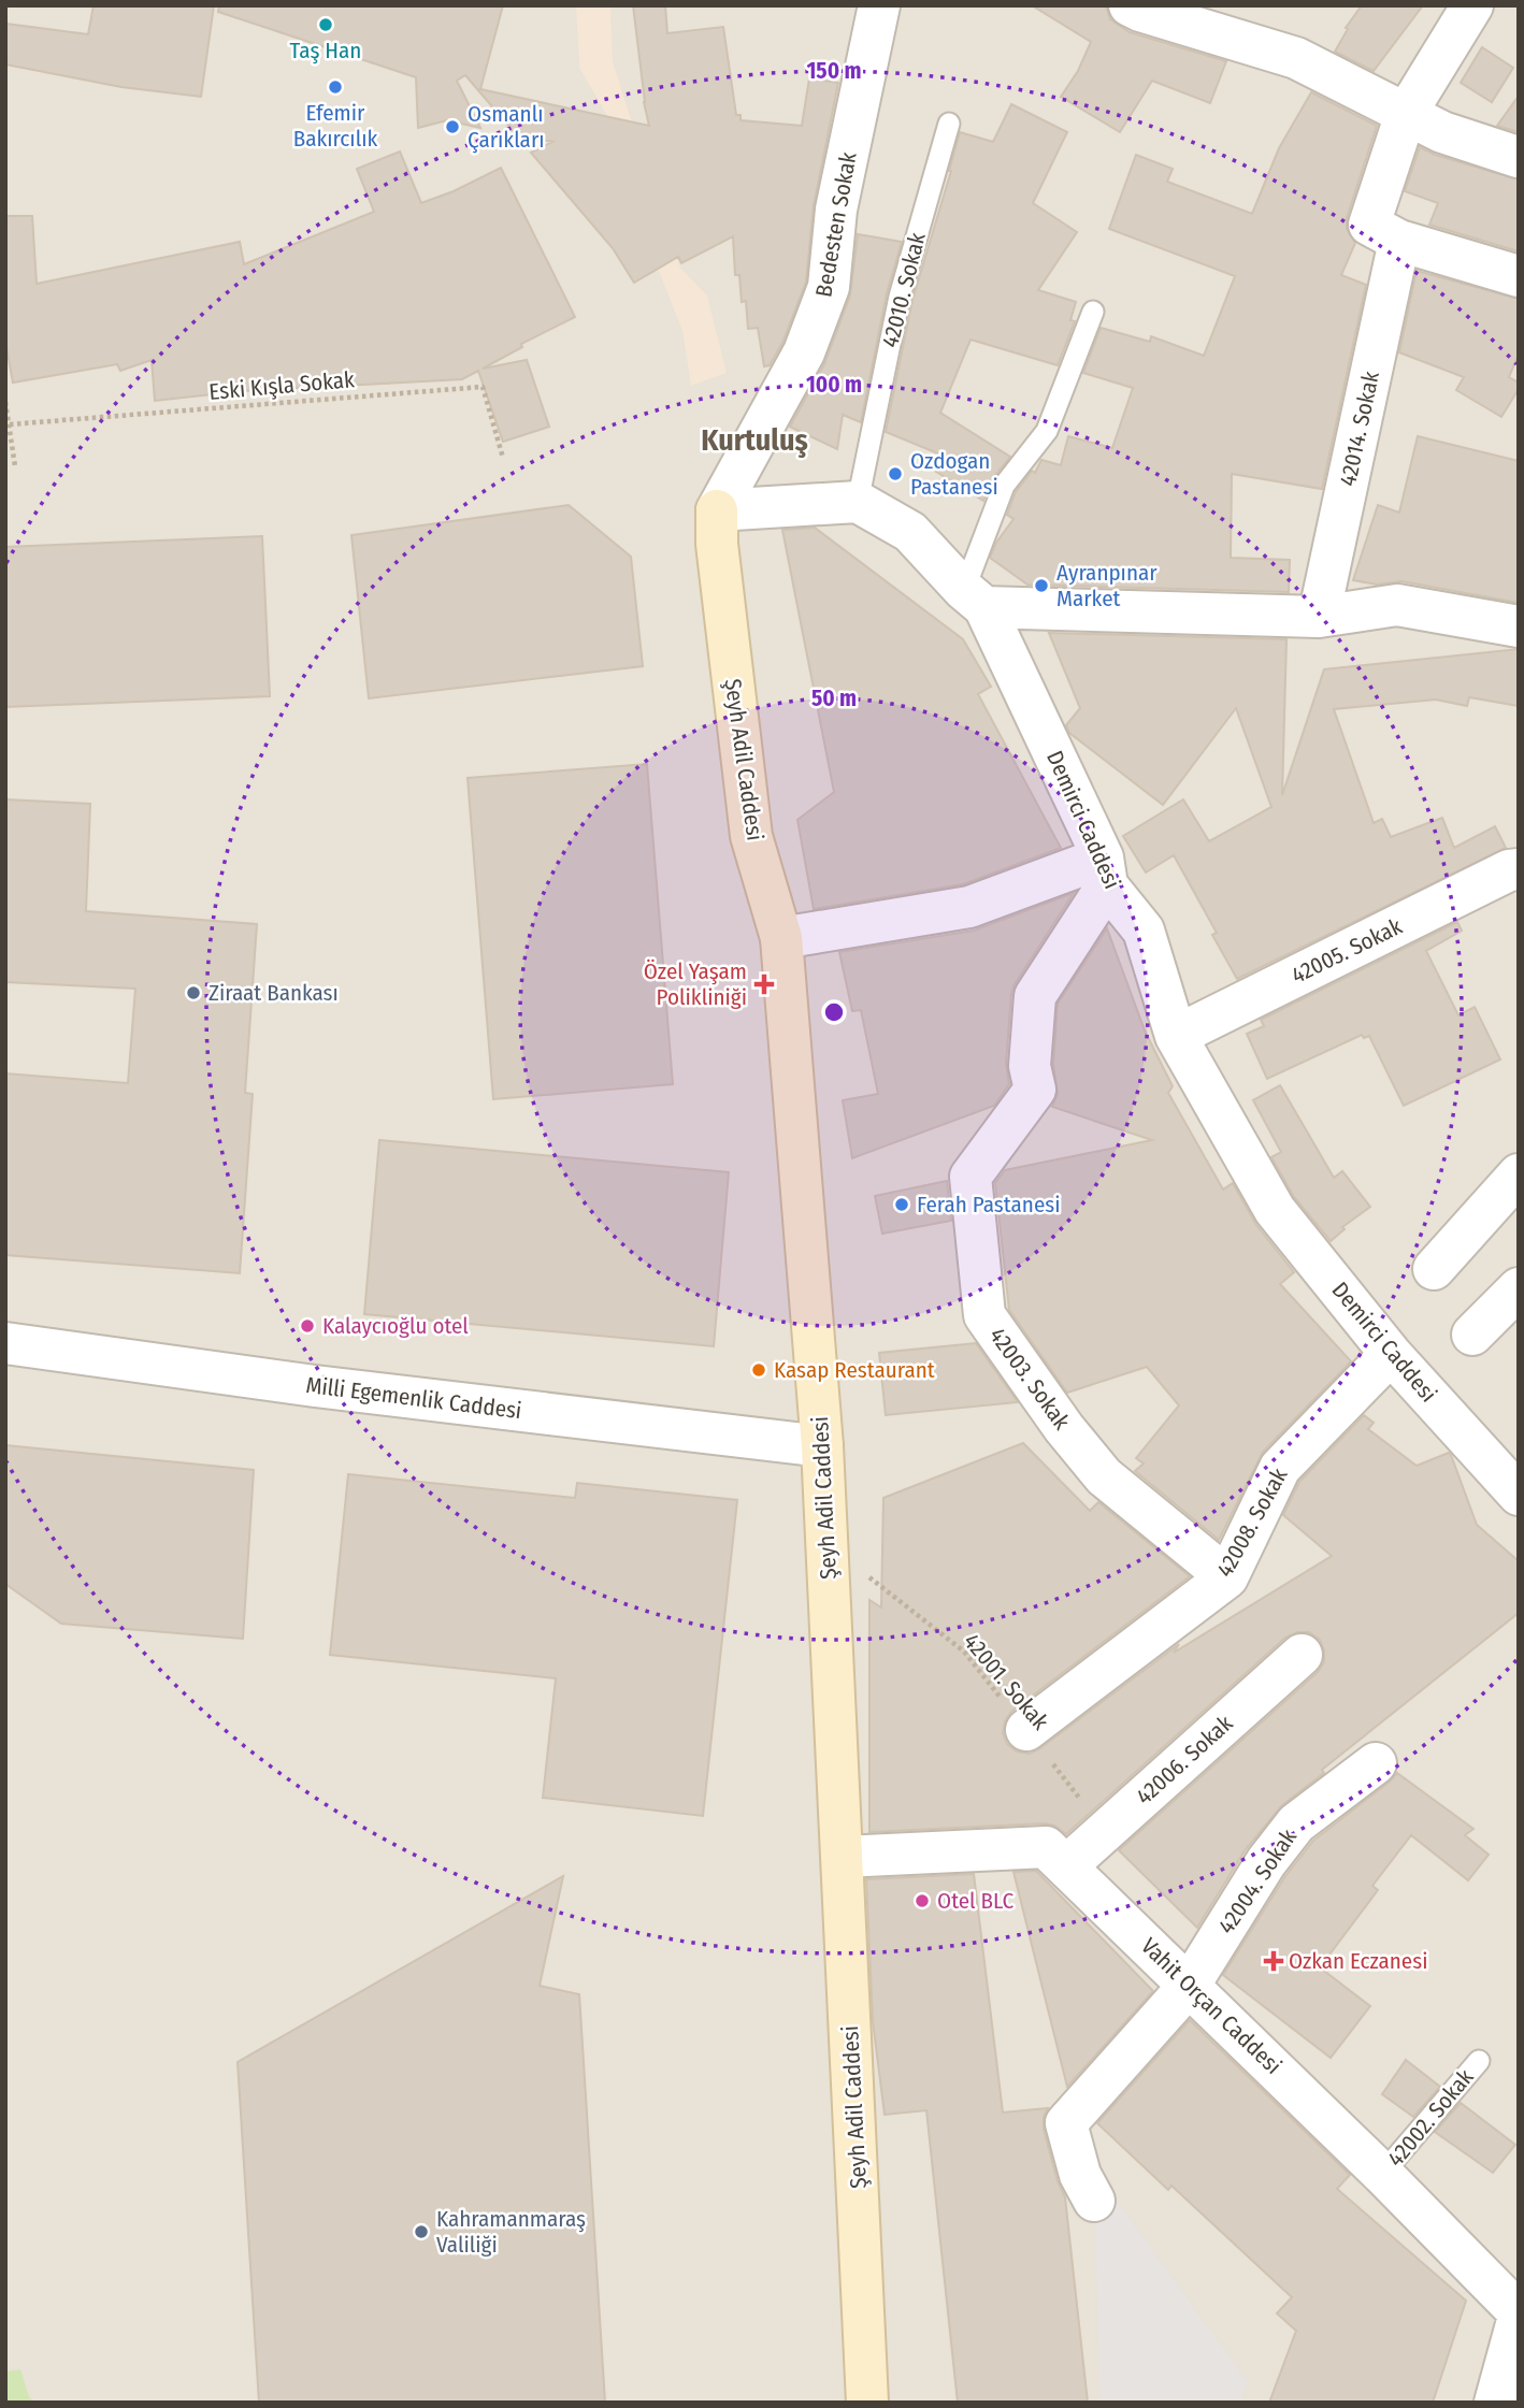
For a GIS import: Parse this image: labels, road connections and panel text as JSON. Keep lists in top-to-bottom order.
{
  "streets": {
    "main road": ["Şeyh Adil Caddesi"],
    "street": [
      "Bedesten Sokak",
      "42014. Sokak",
      "Demirci Caddesi",
      "42005. Sokak",
      "42003. Sokak",
      "Milli Egemenlik Caddesi",
      "42008. Sokak",
      "42006. Sokak",
      "42004. Sokak",
      "Vahit Orçan Caddesi"
    ],
    "lane": ["42010. Sokak", "42002. Sokak"],
    "path": ["Eski Kışla Sokak", "42001. Sokak"]
  },
  "crossings": [
    ["Bedesten Sokak", "Şeyh Adil Caddesi"],
    ["42010. Sokak", "Demirci Caddesi"],
    ["Şeyh Adil Caddesi", "Milli Egemenlik Caddesi"],
    ["Şeyh Adil Caddesi", "42001. Sokak"],
    ["Şeyh Adil Caddesi", "Vahit Orçan Caddesi"],
    ["Demirci Caddesi", "42005. Sokak"],
    ["Demirci Caddesi", "42003. Sokak"],
    ["Demirci Caddesi", "42008. Sokak"],
    ["42003. Sokak", "42008. Sokak"],
    ["42008. Sokak", "42001. Sokak"],
    ["42001. Sokak", "42006. Sokak"],
    ["42006. Sokak", "Vahit Orçan Caddesi"],
    ["42004. Sokak", "Vahit Orçan Caddesi"],
    ["Vahit Orçan Caddesi", "42002. Sokak"]
  ],
  "districts": ["Kurtuluş"],
  "places": {
    "other": [
      "Taş Han",
      "Efemir Bakırcılık",
      "Osmanlı Çarıkları",
      "Ozdogan Pastanesi",
      "Ayranpınar Market",
      "Ziraat Bankası",
      "Ferah Pastanesi",
      "Kalaycıoğlu otel",
      "Kasap Restaurant",
      "Otel BLC",
      "Kahramanmaraş Valiliği"
    ],
    "health": ["Özel Yaşam Polikliniği", "Ozkan Eczanesi"]
  },
  "rings": ["150 m", "100 m", "50 m"]
}
